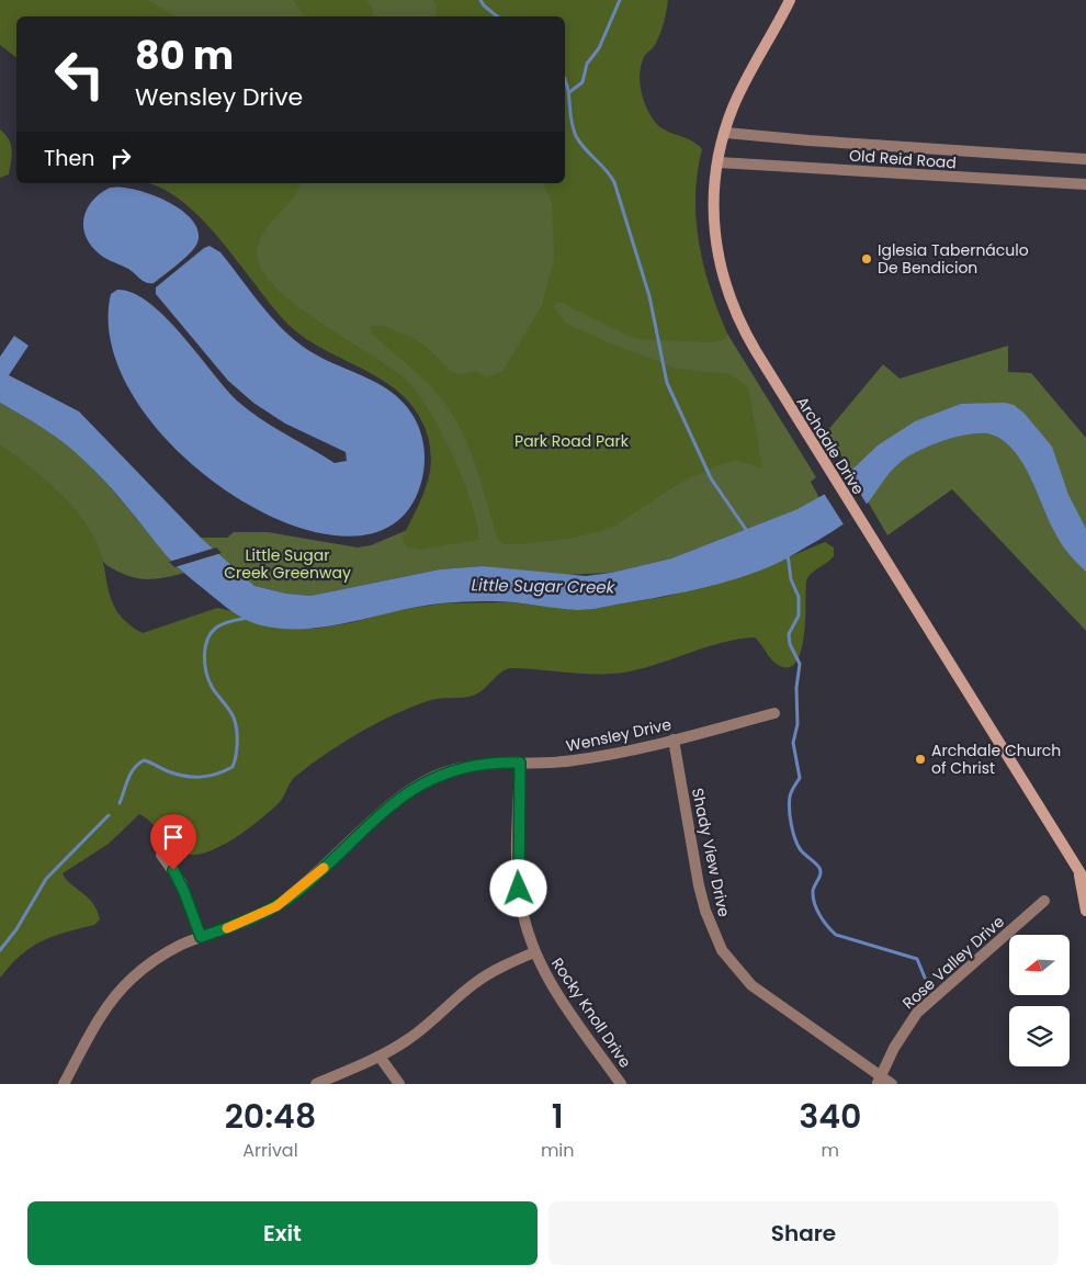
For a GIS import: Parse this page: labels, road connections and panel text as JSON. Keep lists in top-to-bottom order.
{
  "streets": {
    "street": [
      "Old Reid Road",
      "Archdale Drive",
      "Wensley Drive",
      "Shady View Drive",
      "Rose Valley Drive",
      "Rocky Knoll Drive"
    ]
  },
  "crossings": [
    ["Old Reid Road", "Archdale Drive"],
    ["Wensley Drive", "Shady View Drive"],
    ["Wensley Drive", "Rocky Knoll Drive"],
    ["Shady View Drive", "Rose Valley Drive"]
  ],
  "water": ["Little Sugar Creek"],
  "parks": ["Park Road Park", "Little Sugar Creek Greenway"],
  "places": ["Iglesia Tabernáculo De Bendicion", "Archdale Church of Christ"],
  "north": "left",
  "page": {
    "turn": ["80 m", "Wensley Drive"],
    "then": "Then",
    "eta": [
      "20:48",
      "Arrival",
      "1",
      "min",
      "340",
      "m"
    ],
    "buttons": ["Exit", "Share"]
  }
}
